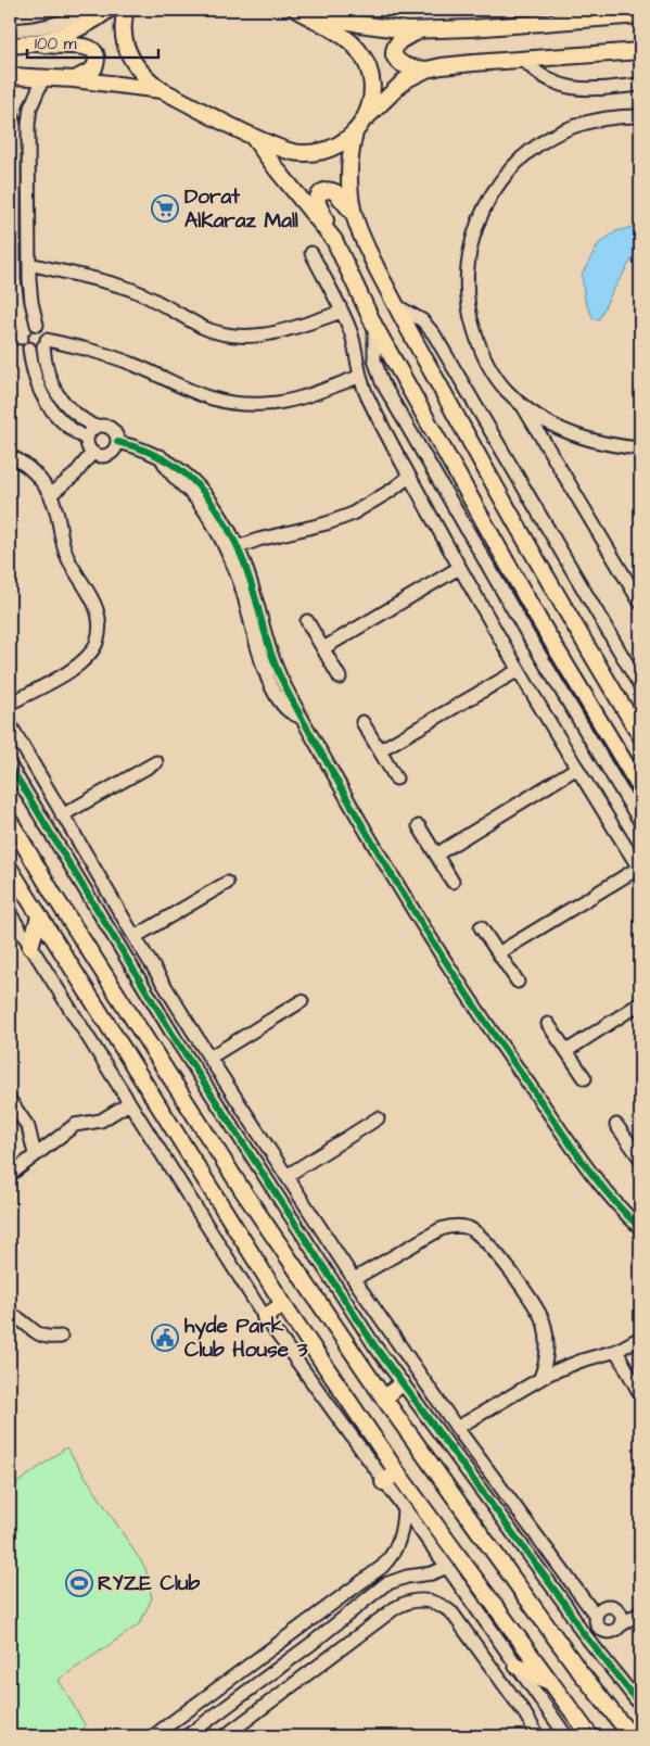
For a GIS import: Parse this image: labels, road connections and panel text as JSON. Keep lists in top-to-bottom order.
{
  "places": {
    "supermarket": ["Dorat AlKaraz Mall"],
    "public building": ["hyde Park Club House 3"],
    "sports": ["RYZE Club"]
  },
  "scale_bar": "100 m"
}
